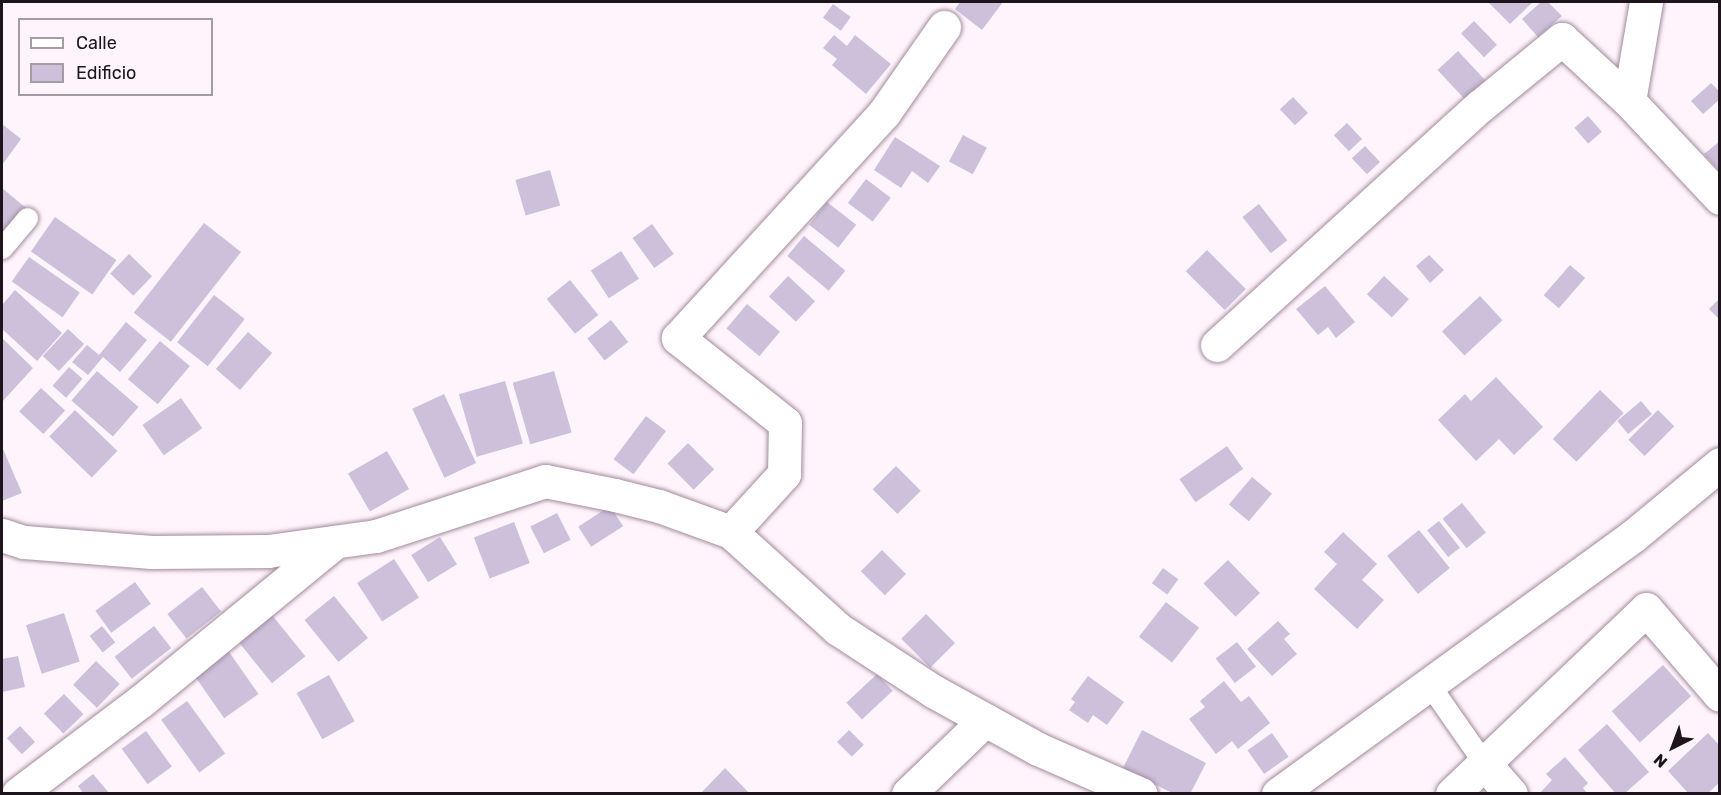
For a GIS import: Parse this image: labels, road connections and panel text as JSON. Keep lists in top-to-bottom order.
{
  "legend": ["Calle", "Edificio"],
  "north": "bottom left"
}
